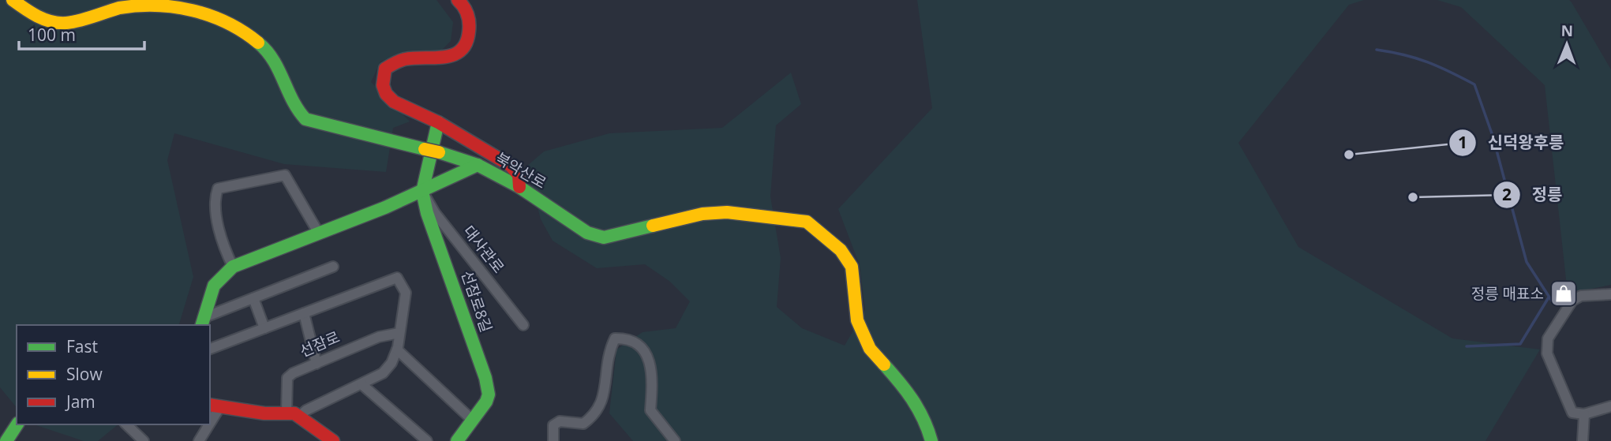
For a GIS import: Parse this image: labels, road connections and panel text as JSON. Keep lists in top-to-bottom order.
{
  "streets": {
    "street": [
      "북악산로",
      "대사관로",
      "선잠로8길",
      "선잠로"
    ]
  },
  "crossings": [
    ["대사관로", "선잠로8길"]
  ],
  "places": {
    "other": ["신덕왕후릉", "정릉"],
    "shop": ["정릉 매표소"]
  },
  "legend": ["Fast", "Slow", "Jam"],
  "scale_bar": "100 m",
  "north": "top"
}
